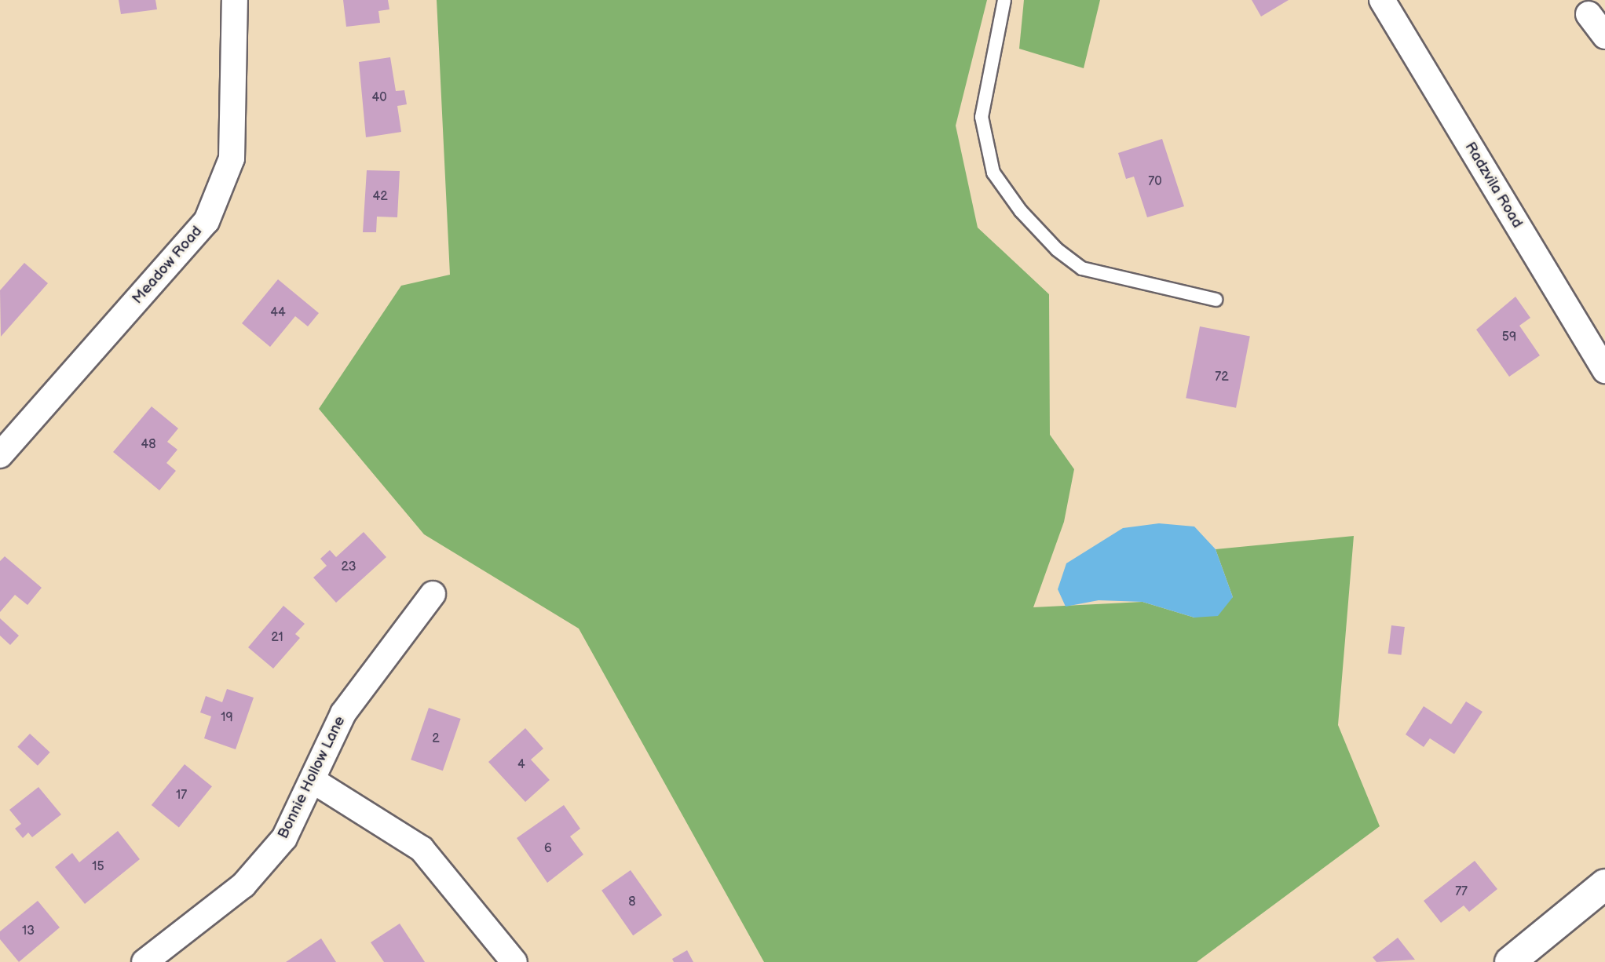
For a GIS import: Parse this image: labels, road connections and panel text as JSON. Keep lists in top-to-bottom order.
{
  "streets": {
    "street": ["Radzvila Road", "Meadow Road", "Bonnie Hollow Lane"]
  },
  "house_numbers": [
    "40",
    "70",
    "42",
    "44",
    "59",
    "72",
    "48",
    "23",
    "21",
    "19",
    "2",
    "4",
    "17",
    "6",
    "15",
    "77",
    "8",
    "13"
  ]
}
